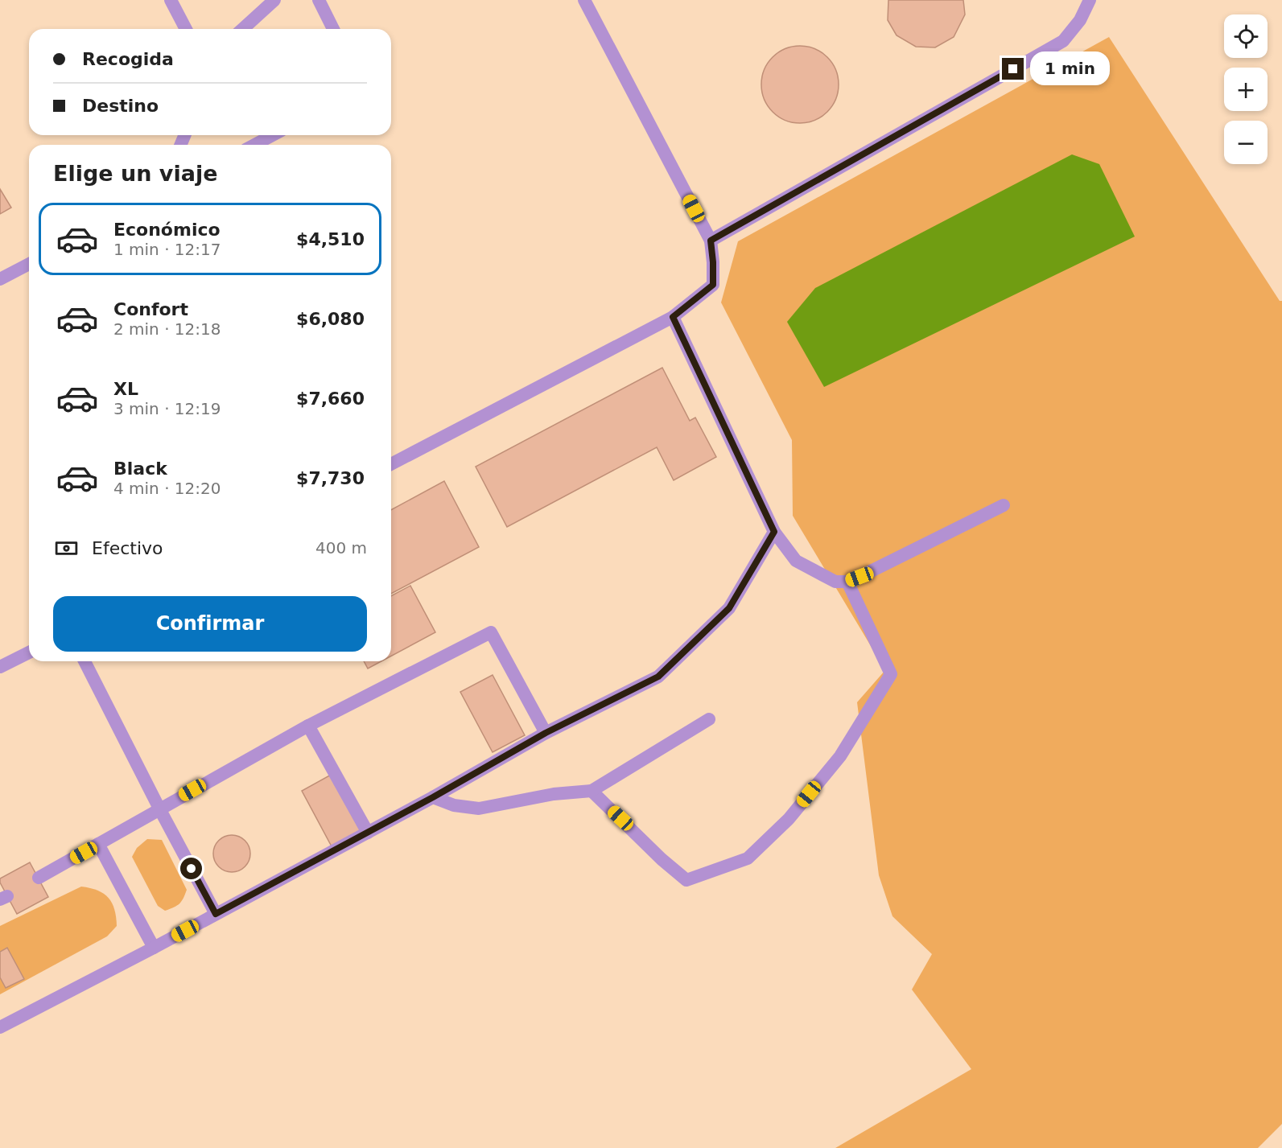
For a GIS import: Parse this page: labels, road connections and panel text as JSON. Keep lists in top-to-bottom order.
{
  "page": {
    "map_buttons": ["+", "−"],
    "banner": ["Recogida", "Destino"],
    "bubble": "1 min",
    "heading": "Elige un viaje",
    "list": [
      {
        "name": "Económico",
        "note": "1 min · 12:17",
        "value": "$4,510"
      },
      {
        "name": "Confort",
        "note": "2 min · 12:18",
        "value": "$6,080"
      },
      {
        "name": "XL",
        "note": "3 min · 12:19",
        "value": "$7,660"
      },
      {
        "name": "Black",
        "note": "4 min · 12:20",
        "value": "$7,730"
      }
    ],
    "pay": ["Efectivo", "400 m"],
    "buttons": "Confirmar"
  }
}
